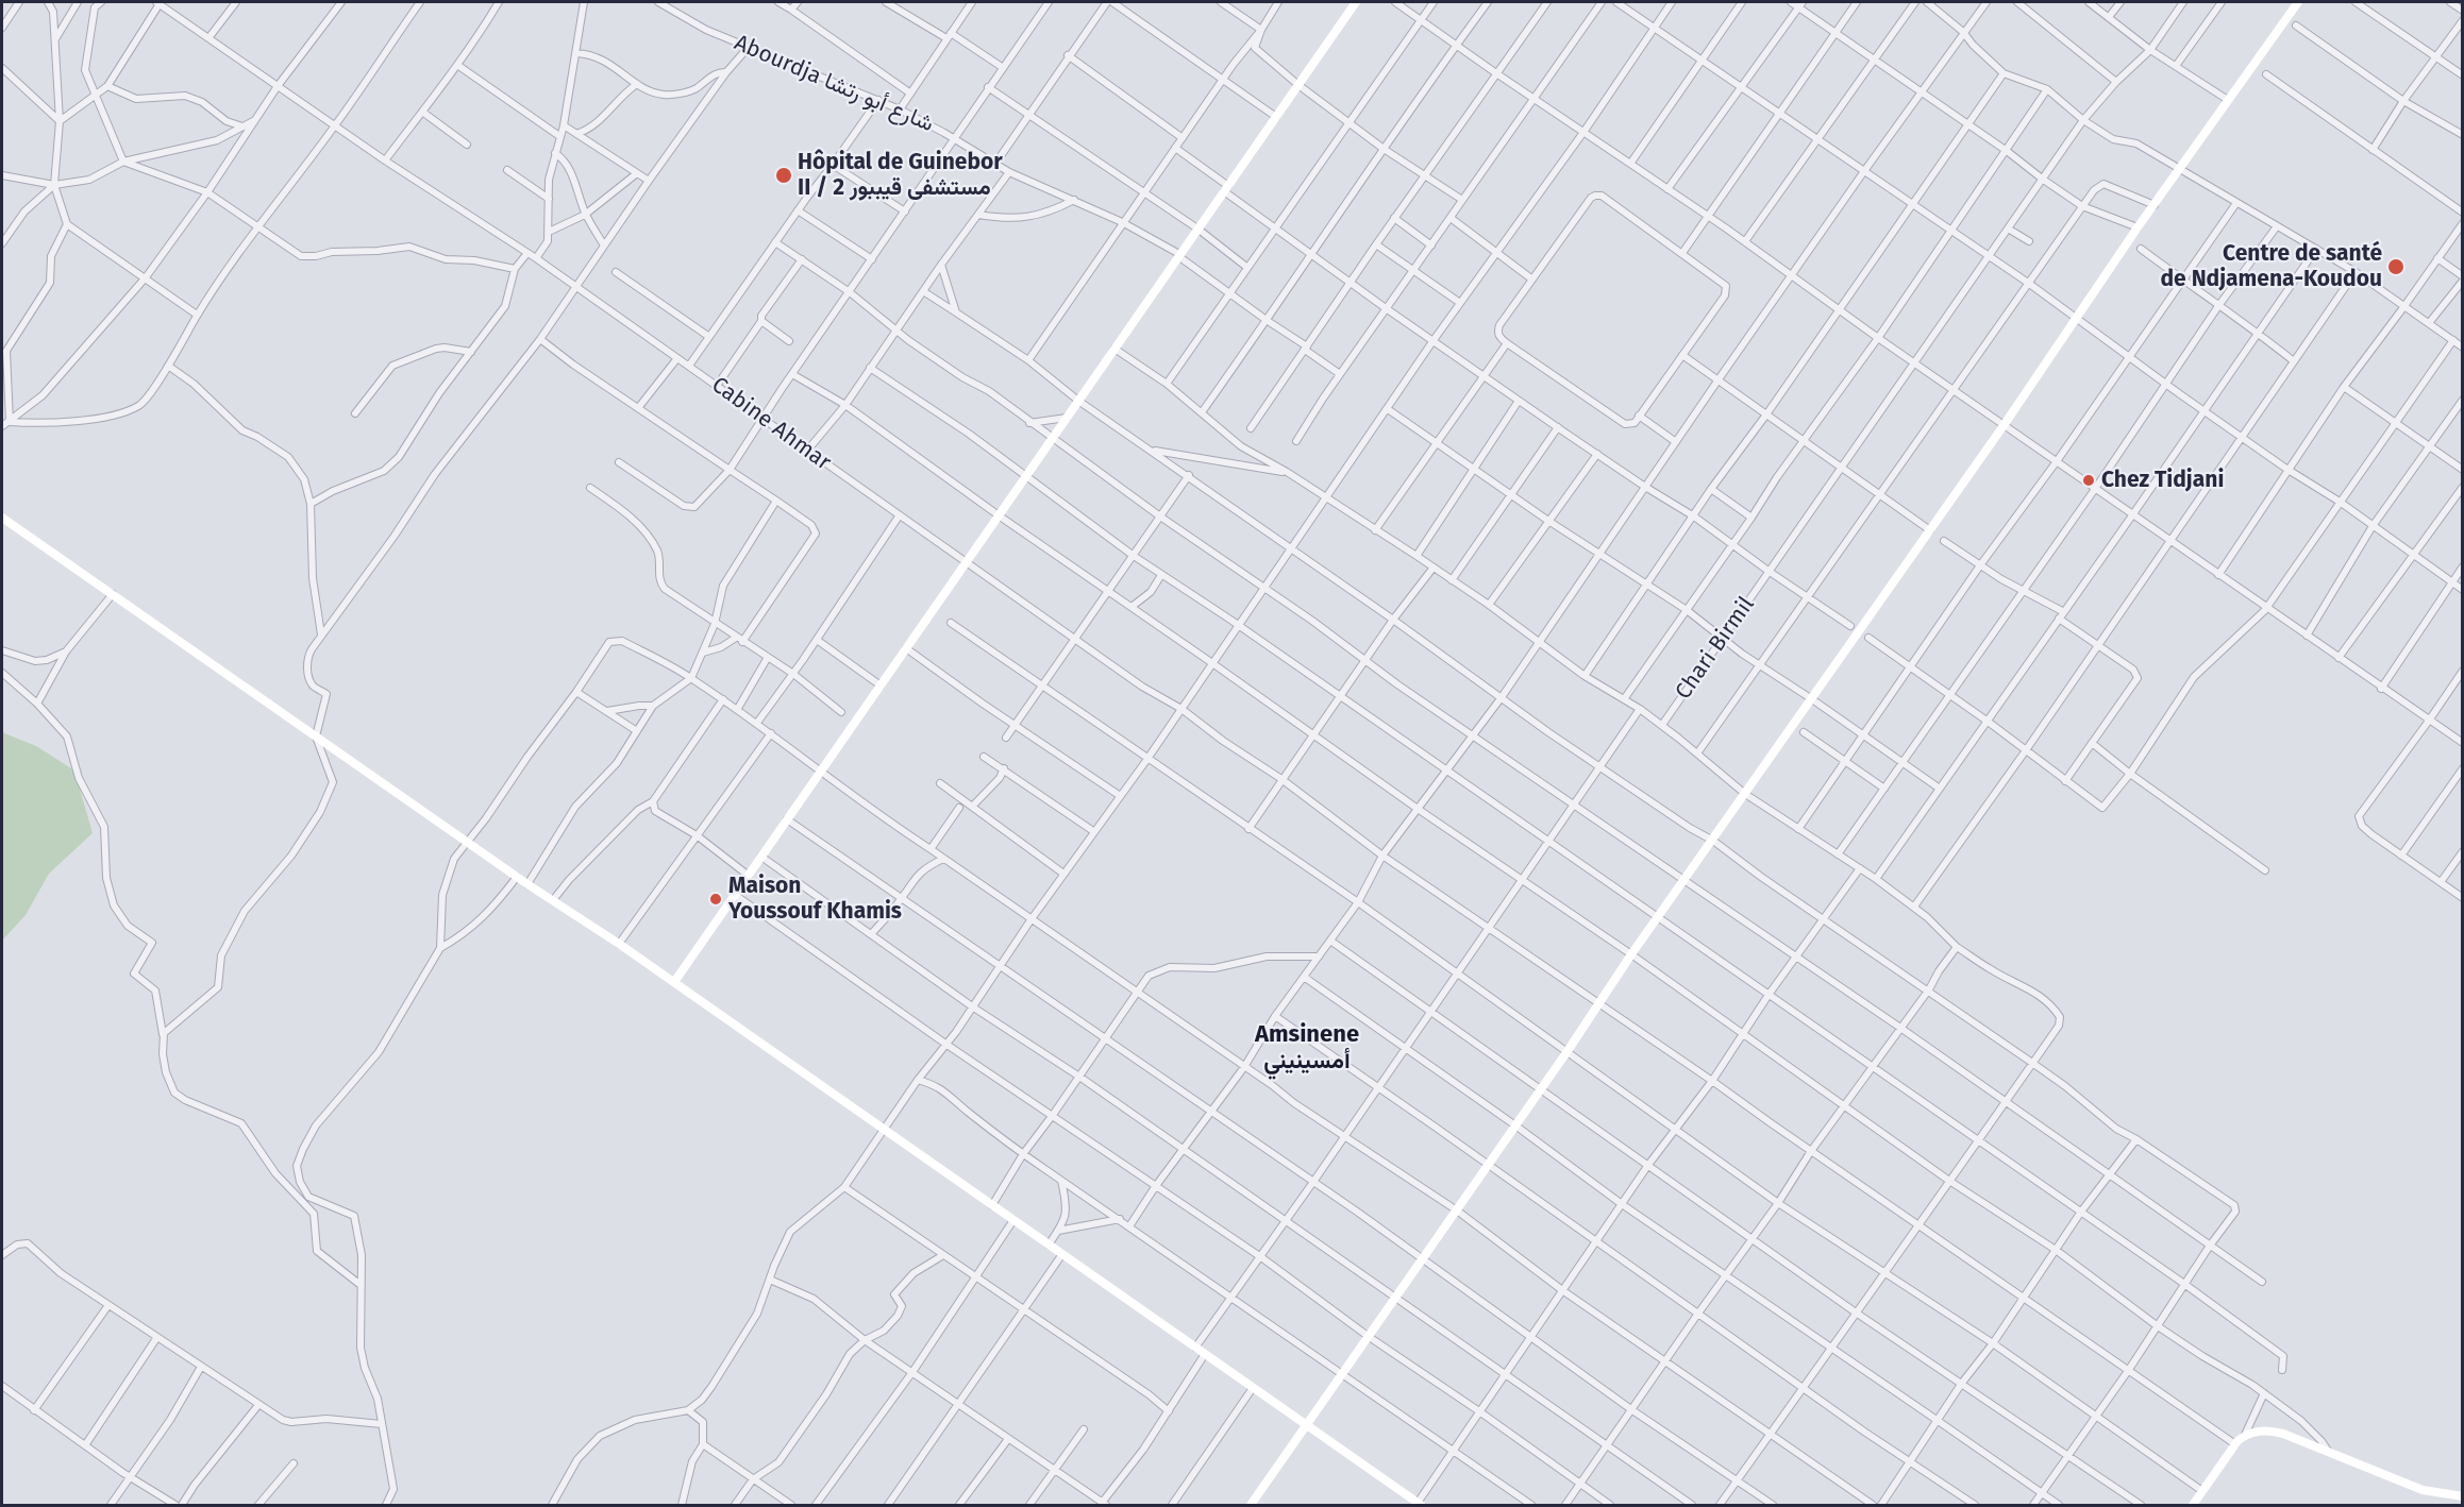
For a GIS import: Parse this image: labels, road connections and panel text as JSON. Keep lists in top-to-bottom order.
{
  "streets": {
    "street": ["Abourdja شارع أبو رتشا", "Cabine Ahmar", "Chari Birmil"]
  },
  "districts": ["Amsinene أمسينيني"],
  "places": [
    "Hôpital de Guinebor II / مستشفى قيببور 2",
    "Centre de santé de Ndjamena-Koudou",
    "Chez Tidjani",
    "Maison Youssouf Khamis"
  ]
}
